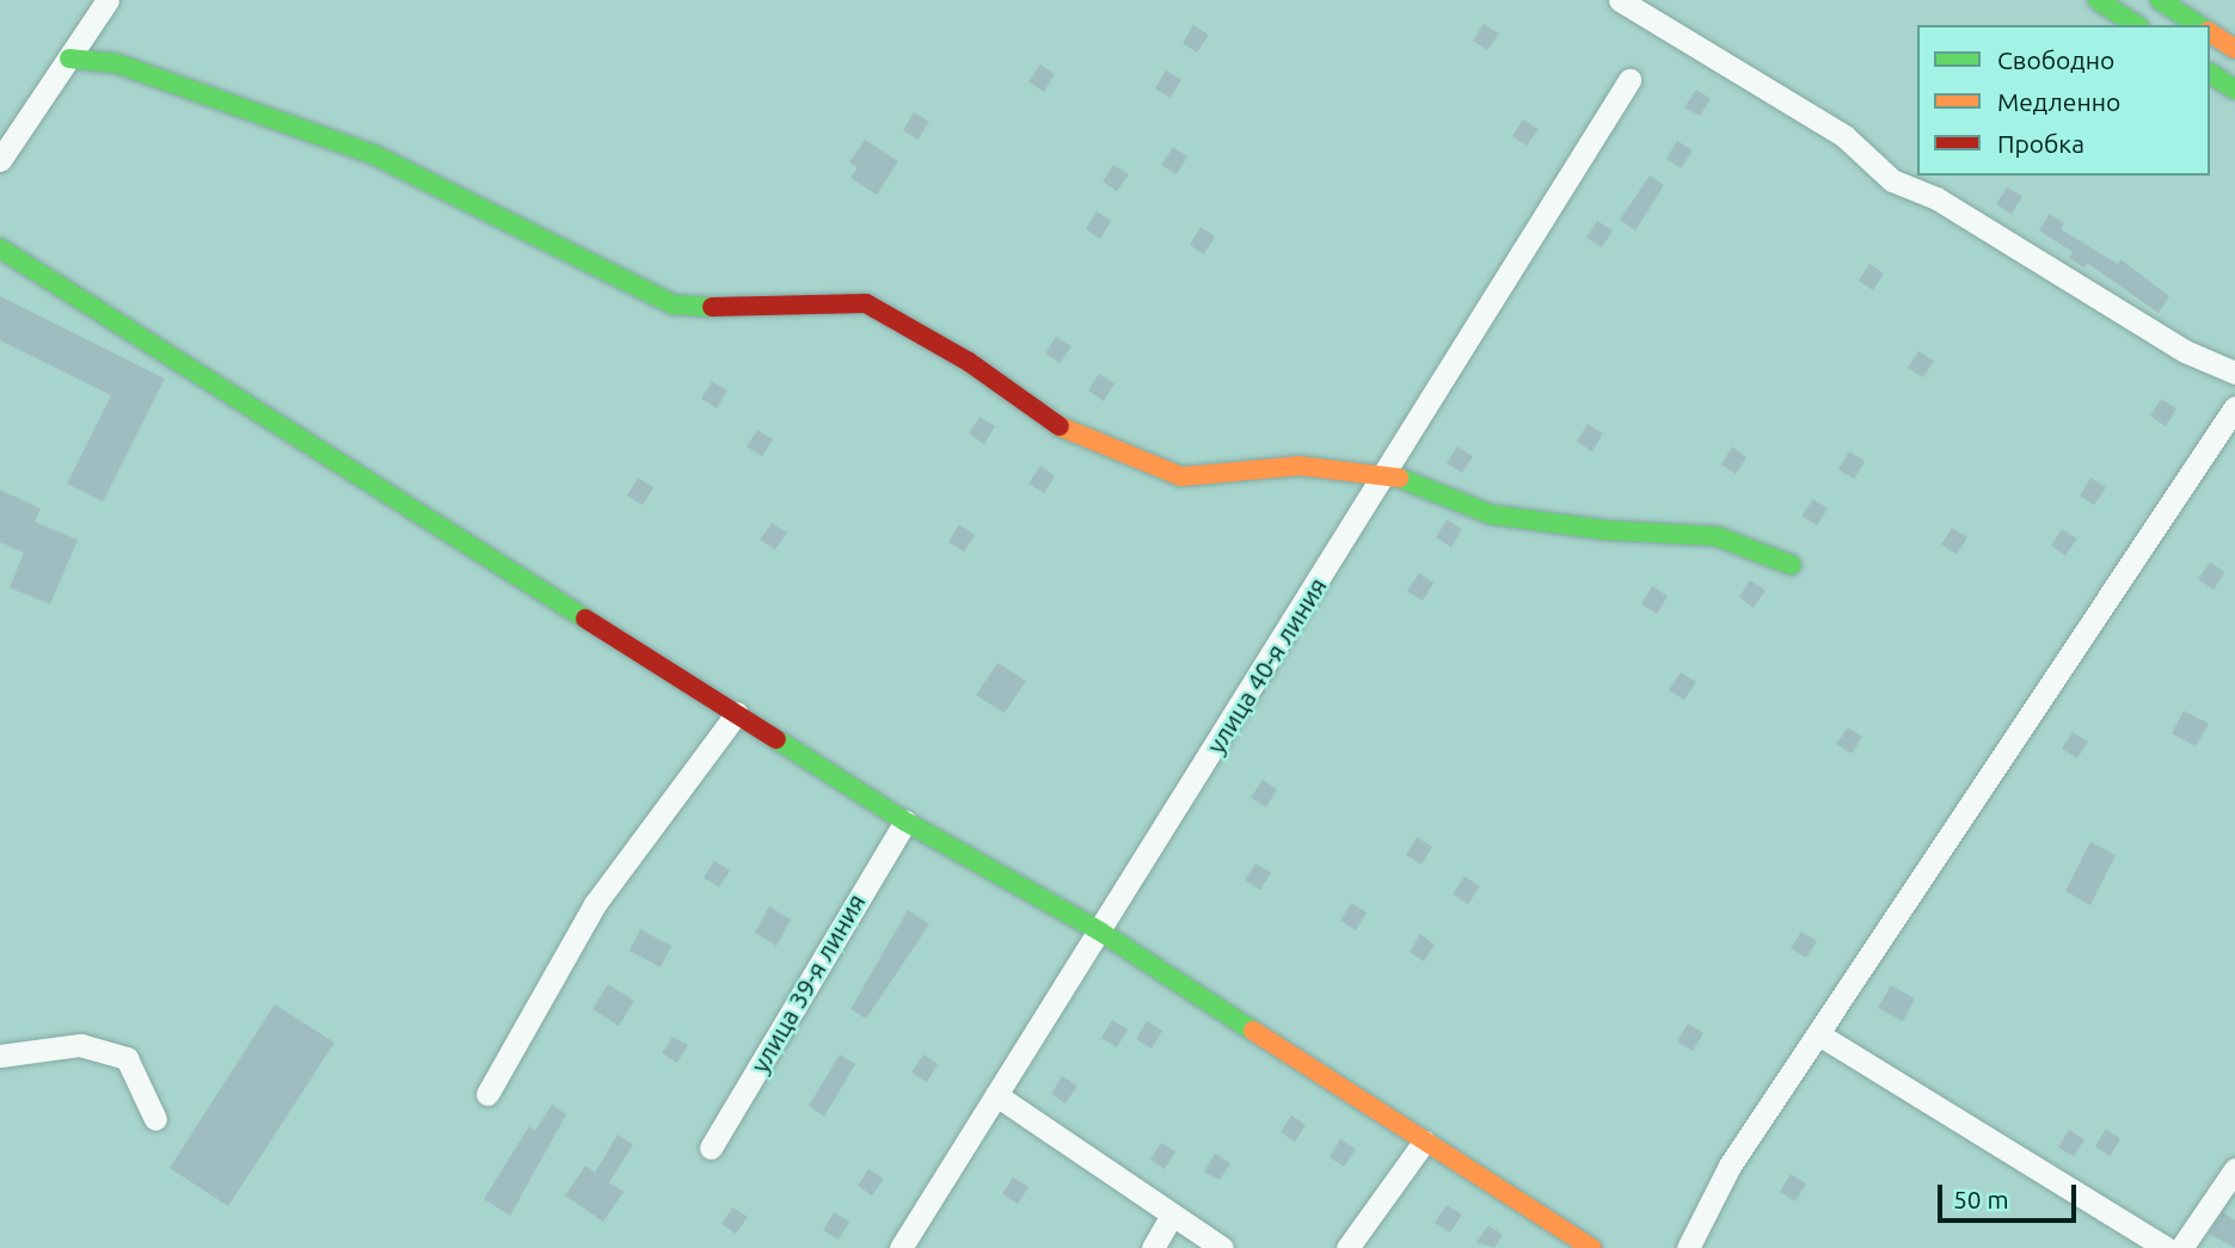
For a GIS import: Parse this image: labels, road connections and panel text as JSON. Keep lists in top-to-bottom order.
{
  "streets": {
    "street": ["улица 40-я линия", "улица 39-я линия"]
  },
  "legend": ["Свободно", "Медленно", "Пробка"],
  "scale_bar": "50 m"
}
